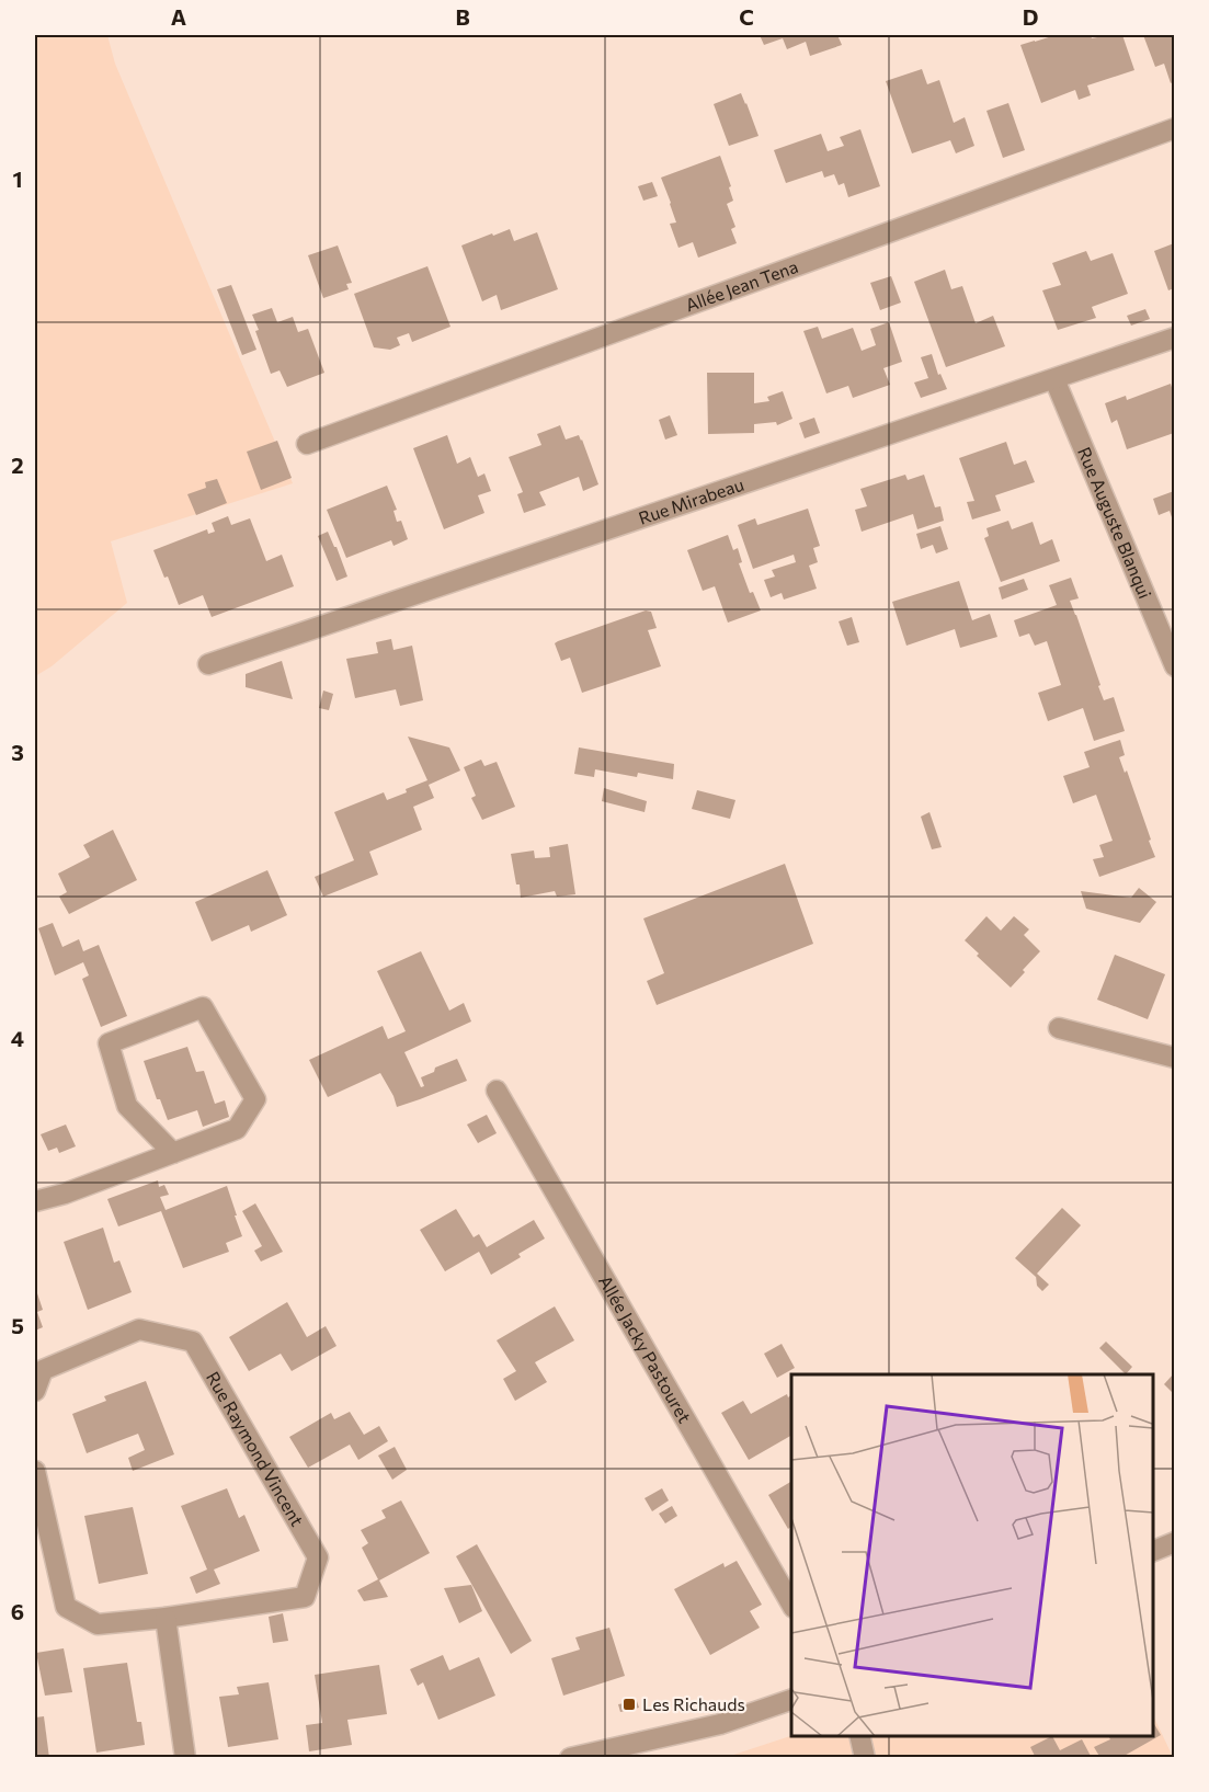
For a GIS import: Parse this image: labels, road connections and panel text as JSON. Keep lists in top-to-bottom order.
{
  "streets": {
    "street": [
      "Allée Jean Tena",
      "Rue Mirabeau",
      "Rue Auguste Blanqui",
      "Allée Jacky Pastouret",
      "Rue Raymond Vincent"
    ]
  },
  "crossings": [
    ["Rue Mirabeau", "Rue Auguste Blanqui"]
  ],
  "places": {
    "transit": ["Les Richauds"]
  },
  "grid": {
    "columns": [
      "A",
      "B",
      "C",
      "D"
    ],
    "rows": [
      "1",
      "2",
      "3",
      "4",
      "5",
      "6"
    ]
  }
}
